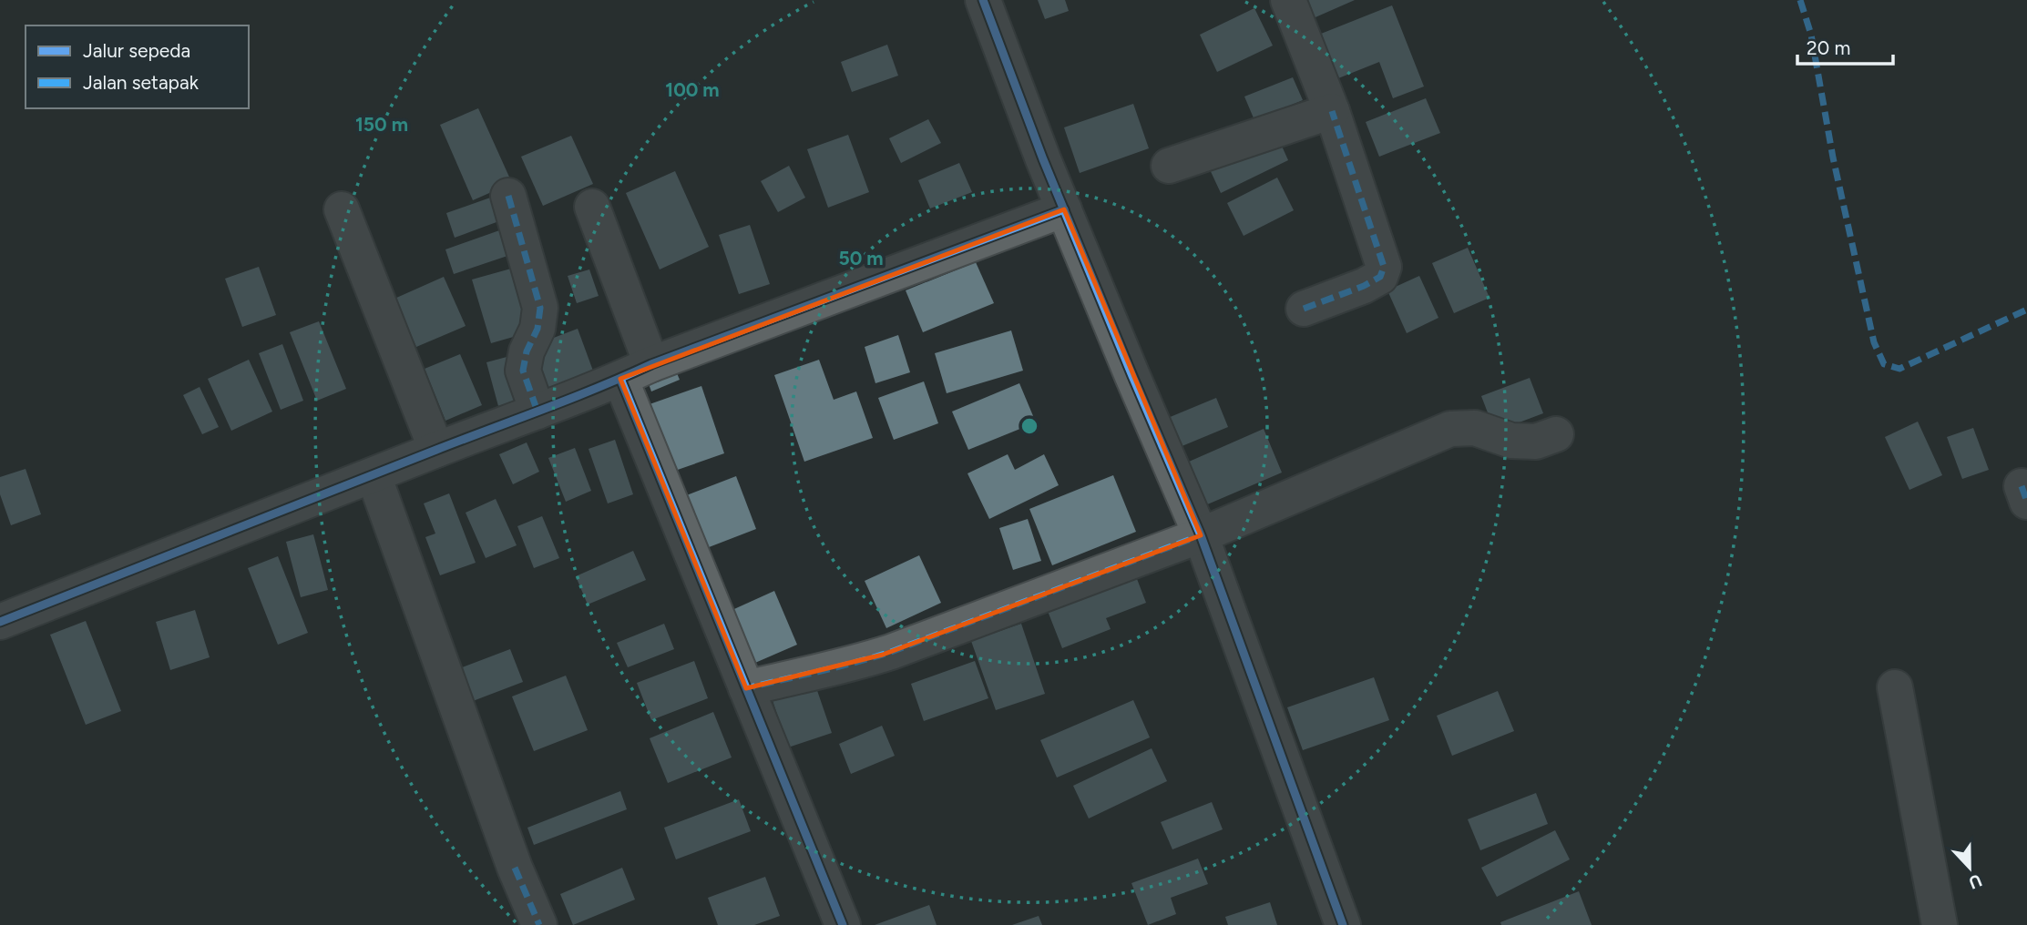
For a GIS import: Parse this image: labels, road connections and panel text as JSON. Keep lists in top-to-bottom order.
{
  "legend": ["Jalur sepeda", "Jalan setapak"],
  "scale_bar": "20 m",
  "north": "bottom",
  "rings": ["100 m", "150 m", "50 m"]
}
